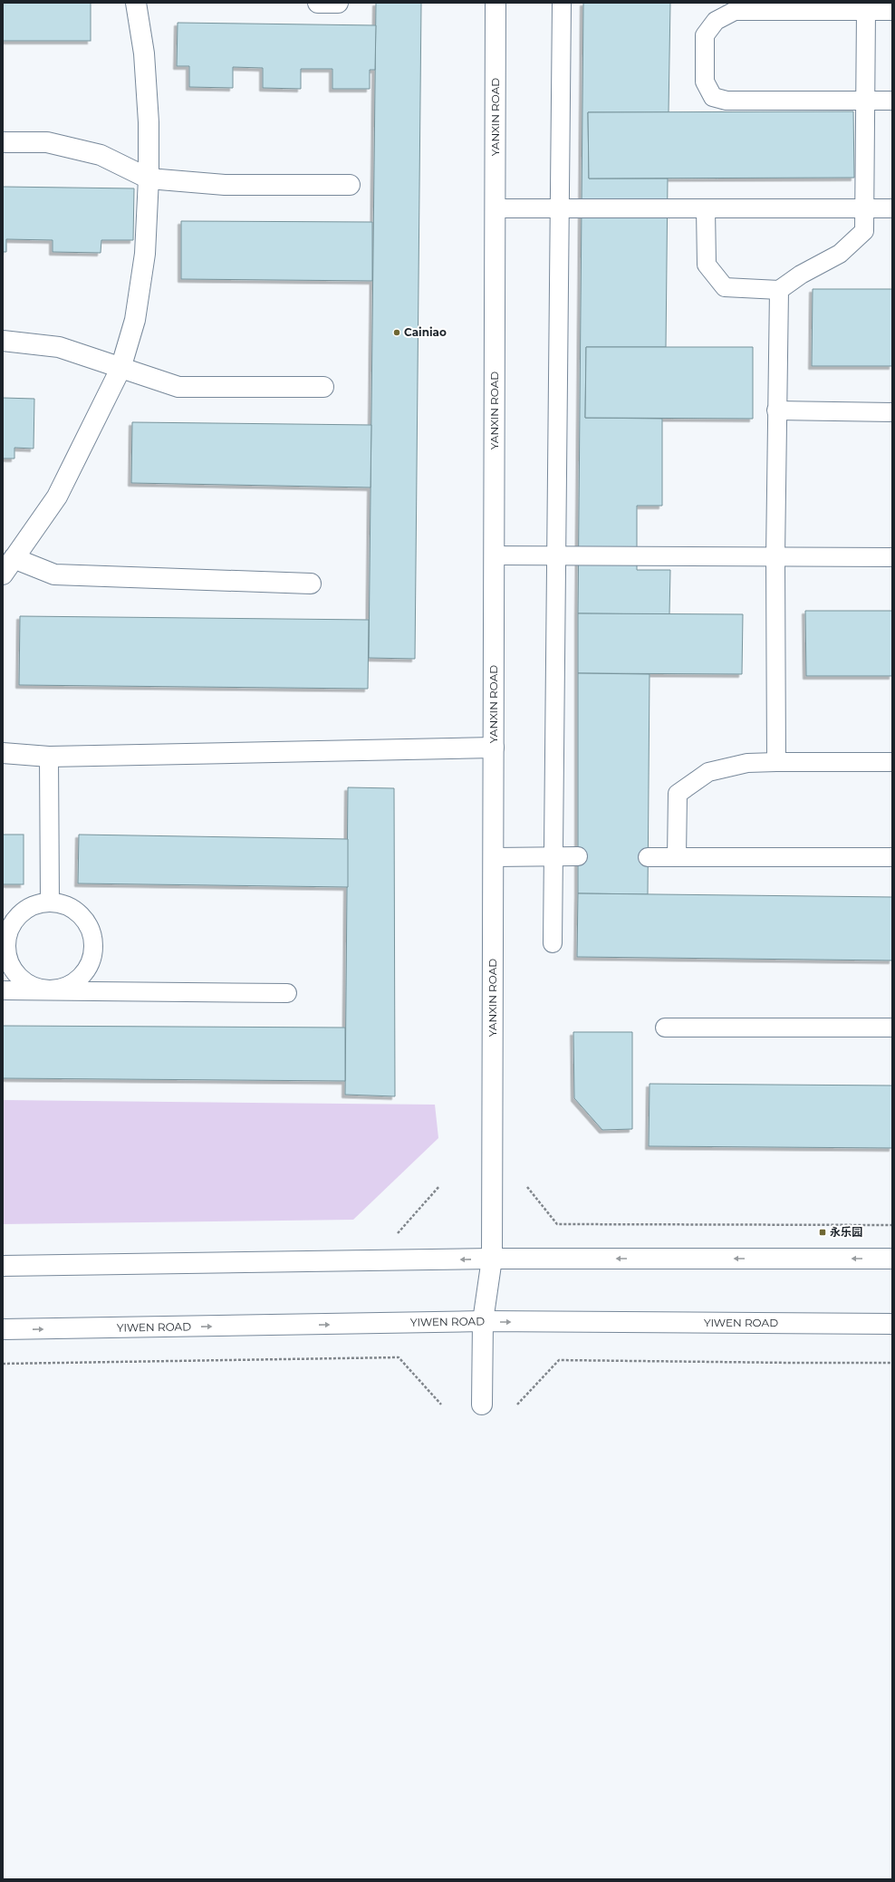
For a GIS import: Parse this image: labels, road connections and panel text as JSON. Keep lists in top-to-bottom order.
{
  "streets": {
    "street": ["YANXIN ROAD", "YIWEN ROAD"]
  },
  "crossings": [
    ["YANXIN ROAD", "YIWEN ROAD"]
  ],
  "places": {
    "other": ["Cainiao"],
    "transit": ["永乐园"]
  }
}
